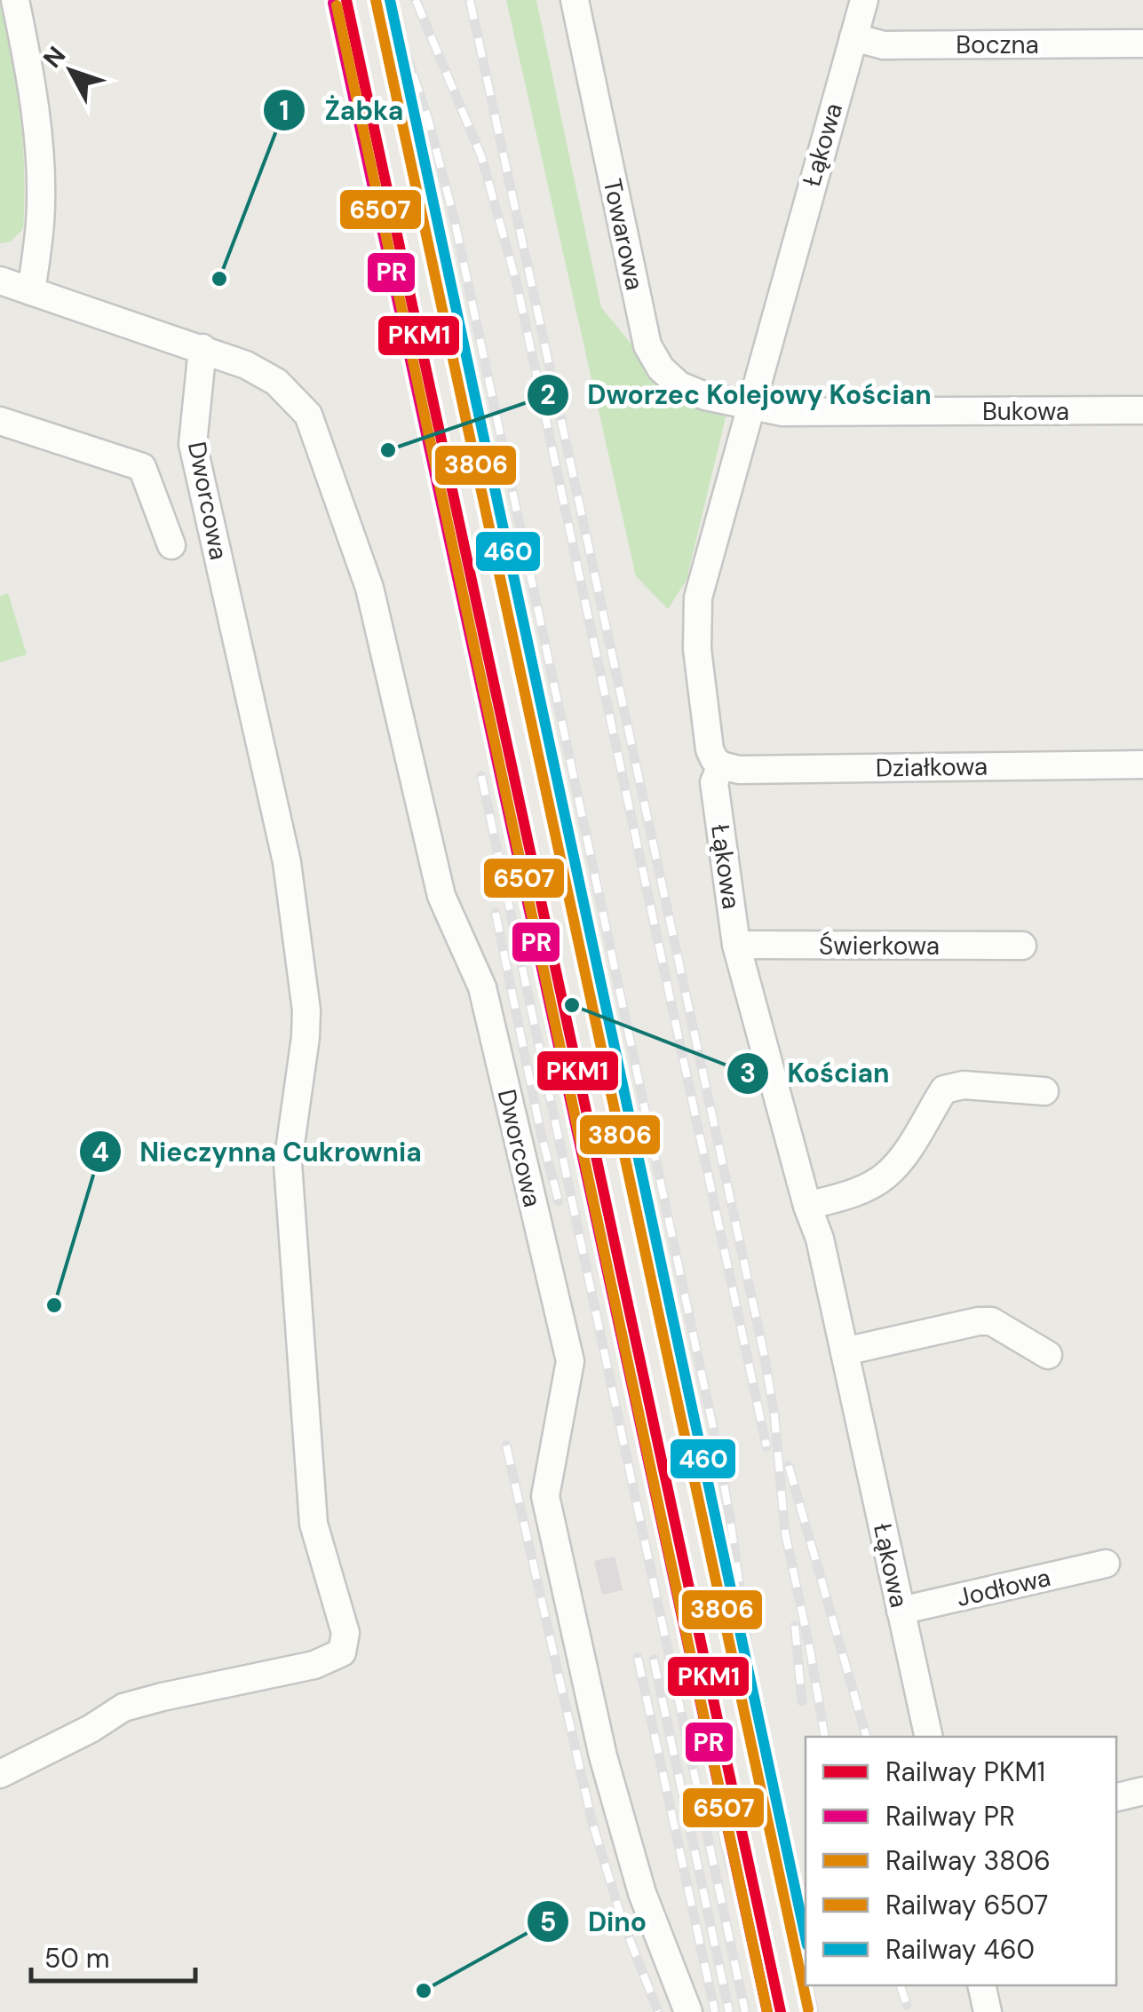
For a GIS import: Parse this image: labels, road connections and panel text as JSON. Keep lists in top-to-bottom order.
{
  "streets": {
    "street": [
      "Boczna",
      "Łąkowa",
      "Towarowa",
      "Bukowa",
      "Dworcowa",
      "Działkowa",
      "Świerkowa",
      "Jodłowa"
    ]
  },
  "crossings": [
    ["Boczna", "Łąkowa"],
    ["Łąkowa", "Towarowa"],
    ["Łąkowa", "Bukowa"],
    ["Łąkowa", "Działkowa"],
    ["Łąkowa", "Świerkowa"],
    ["Łąkowa", "Jodłowa"],
    ["Towarowa", "Bukowa"]
  ],
  "places": [
    "Żabka",
    "Dworzec Kolejowy Kościan",
    "Kościan",
    "Nieczynna Cukrownia",
    "Dino"
  ],
  "lines": [
    "rail line PKM1",
    "rail line 3806",
    "rail line 460",
    "rail line PR",
    "rail line 6507"
  ],
  "legend": [
    "Railway PKM1",
    "Railway PR",
    "Railway 3806",
    "Railway 6507",
    "Railway 460"
  ],
  "scale_bar": "50 m",
  "north": "top left"
}
